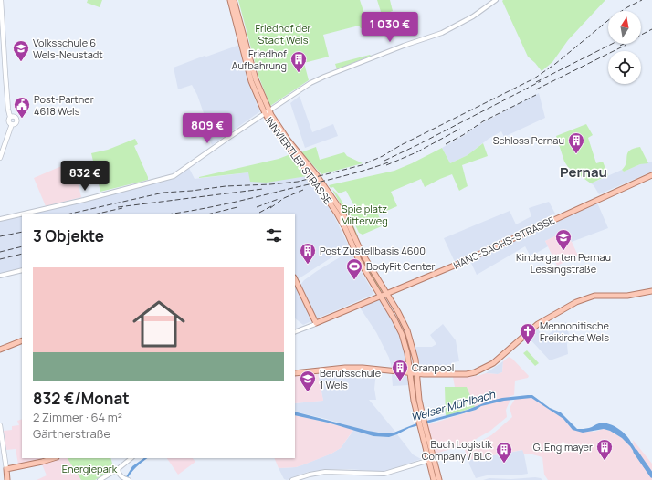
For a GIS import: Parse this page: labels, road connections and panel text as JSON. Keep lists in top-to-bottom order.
{
  "streets": {
    "main road": ["INNVIERTLER STRASSE", "HANS-SACHS-STRASSE"]
  },
  "crossings": [
    ["INNVIERTLER STRASSE", "HANS-SACHS-STRASSE"]
  ],
  "districts": ["Pernau"],
  "water": ["Welser Mühlbach"],
  "parks": ["Friedhof der Stadt Wels", "Spielplatz Mitterweg", "Energiepark"],
  "places": {
    "school or university": ["Volksschule 6 Wels-Neustadt", "Kindergarten Pernau Lessingstraße", "Berufsschule 1 Wels"],
    "building": [
      "Friedhof Aufbahrung",
      "Schloss Pernau",
      "Post Zustellbasis 4600",
      "Cranpool",
      "G. Englmayer",
      "Buch Logistik Company / BLC"
    ],
    "public building": ["Post-Partner 4618 Wels"],
    "sports": ["BodyFit Center"],
    "church": ["Mennonitische Freikirche Wels"]
  },
  "north": "top",
  "page": {
    "price": ["1 030 €", "809 €", "832 €"],
    "heading": "3 Objekte",
    "list": [
      {
        "name": "832 €/Monat",
        "note": "2 Zimmer · 64 m² · Gärtnerstraße"
      }
    ]
  }
}
